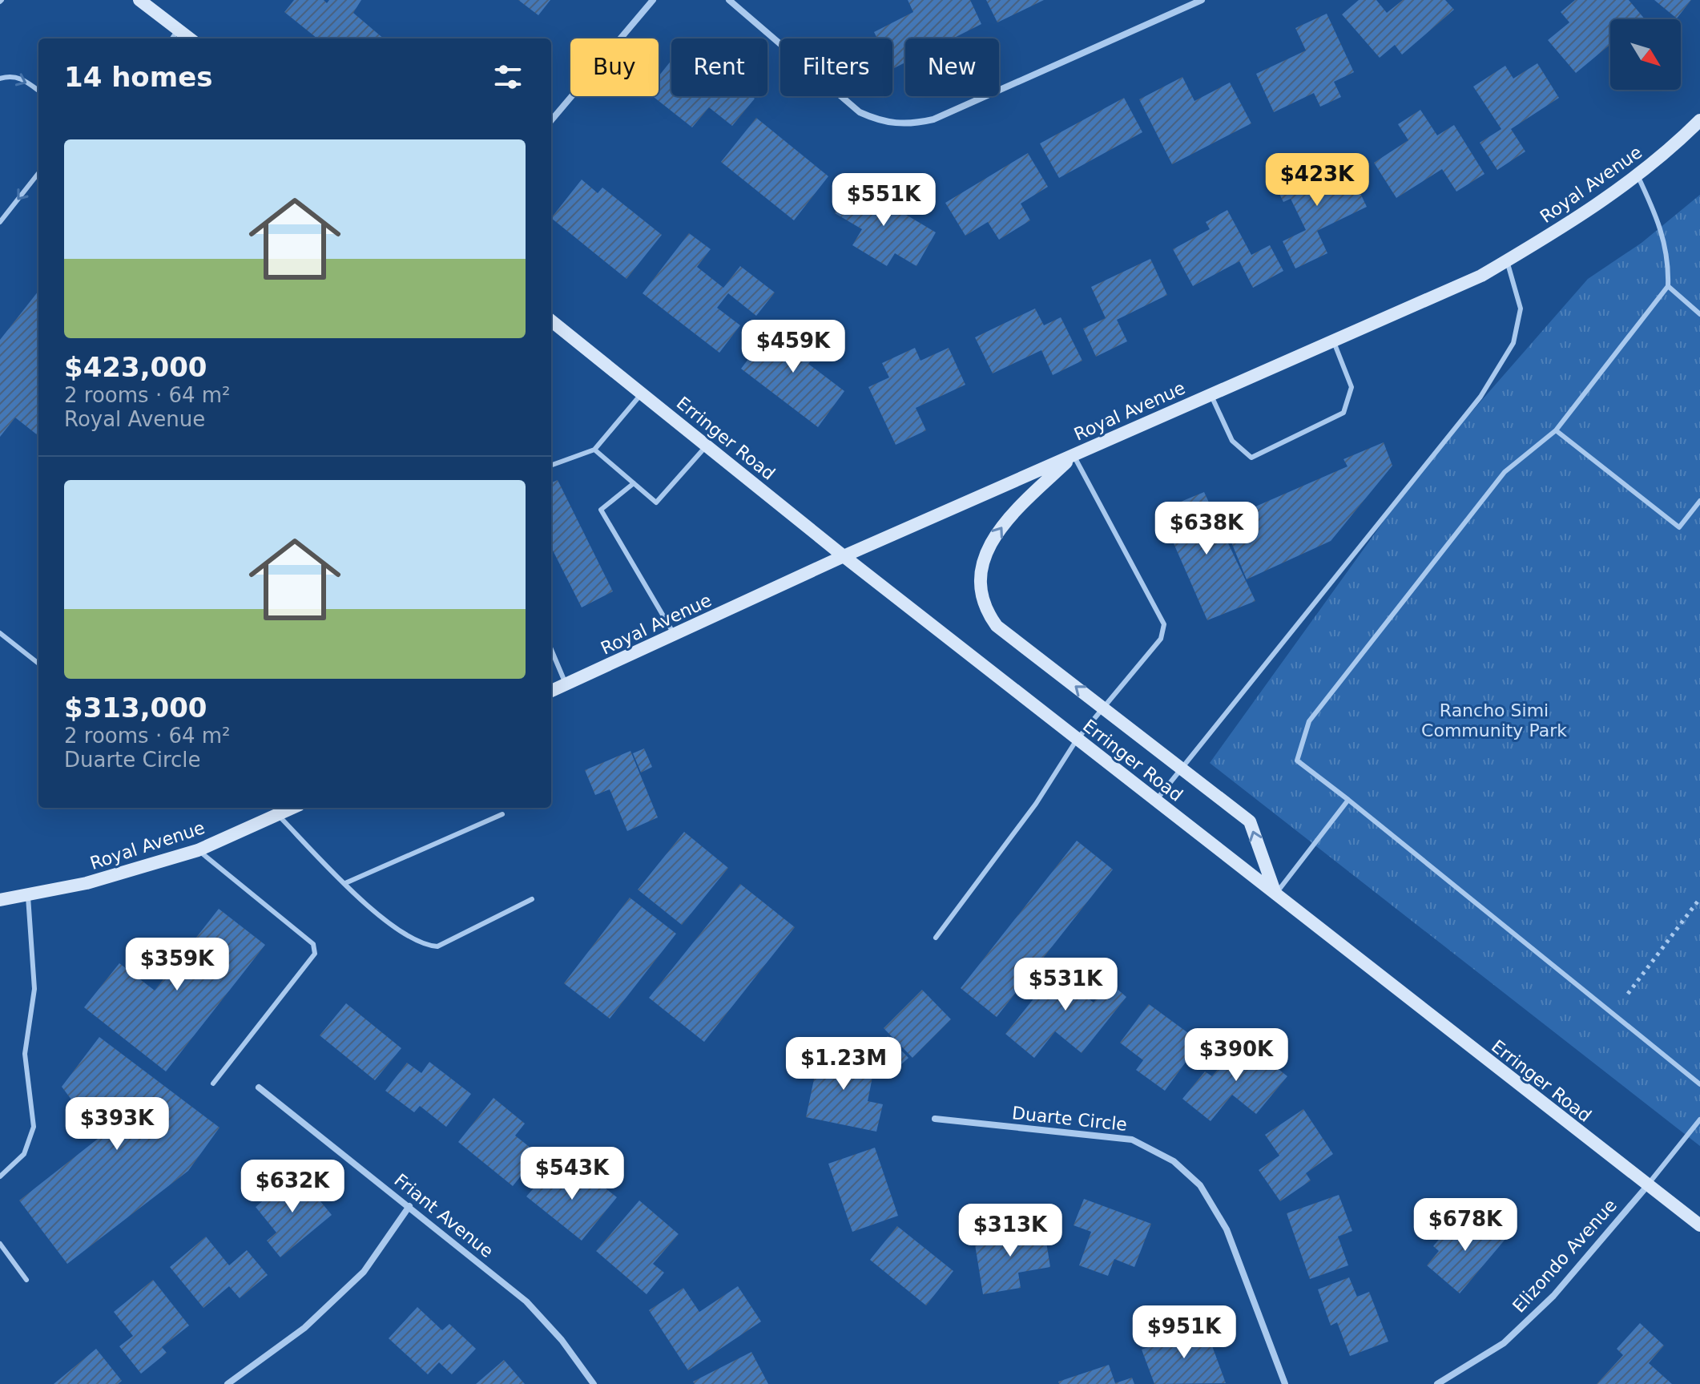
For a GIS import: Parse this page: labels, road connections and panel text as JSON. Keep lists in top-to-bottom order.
{
  "streets": {
    "main road": ["Royal Avenue", "Erringer Road"],
    "street": ["Duarte Circle", "Friant Avenue", "Elizondo Avenue"]
  },
  "crossings": [
    ["Royal Avenue", "Erringer Road"],
    ["Erringer Road", "Elizondo Avenue"]
  ],
  "parks": ["Rancho Simi Community Park"],
  "north": "bottom right",
  "page": {
    "chip": [
      "Buy",
      "Rent",
      "Filters",
      "New"
    ],
    "heading": "14 homes",
    "list": [
      {
        "name": "$423,000",
        "note": "2 rooms · 64 m² · Royal Avenue"
      },
      {
        "name": "$313,000",
        "note": "2 rooms · 64 m² · Duarte Circle"
      }
    ],
    "price": [
      "$423K",
      "$551K",
      "$459K",
      "$638K",
      "$359K",
      "$531K",
      "$390K",
      "$1.23M",
      "$393K",
      "$543K",
      "$632K",
      "$678K",
      "$313K",
      "$951K"
    ]
  }
}
